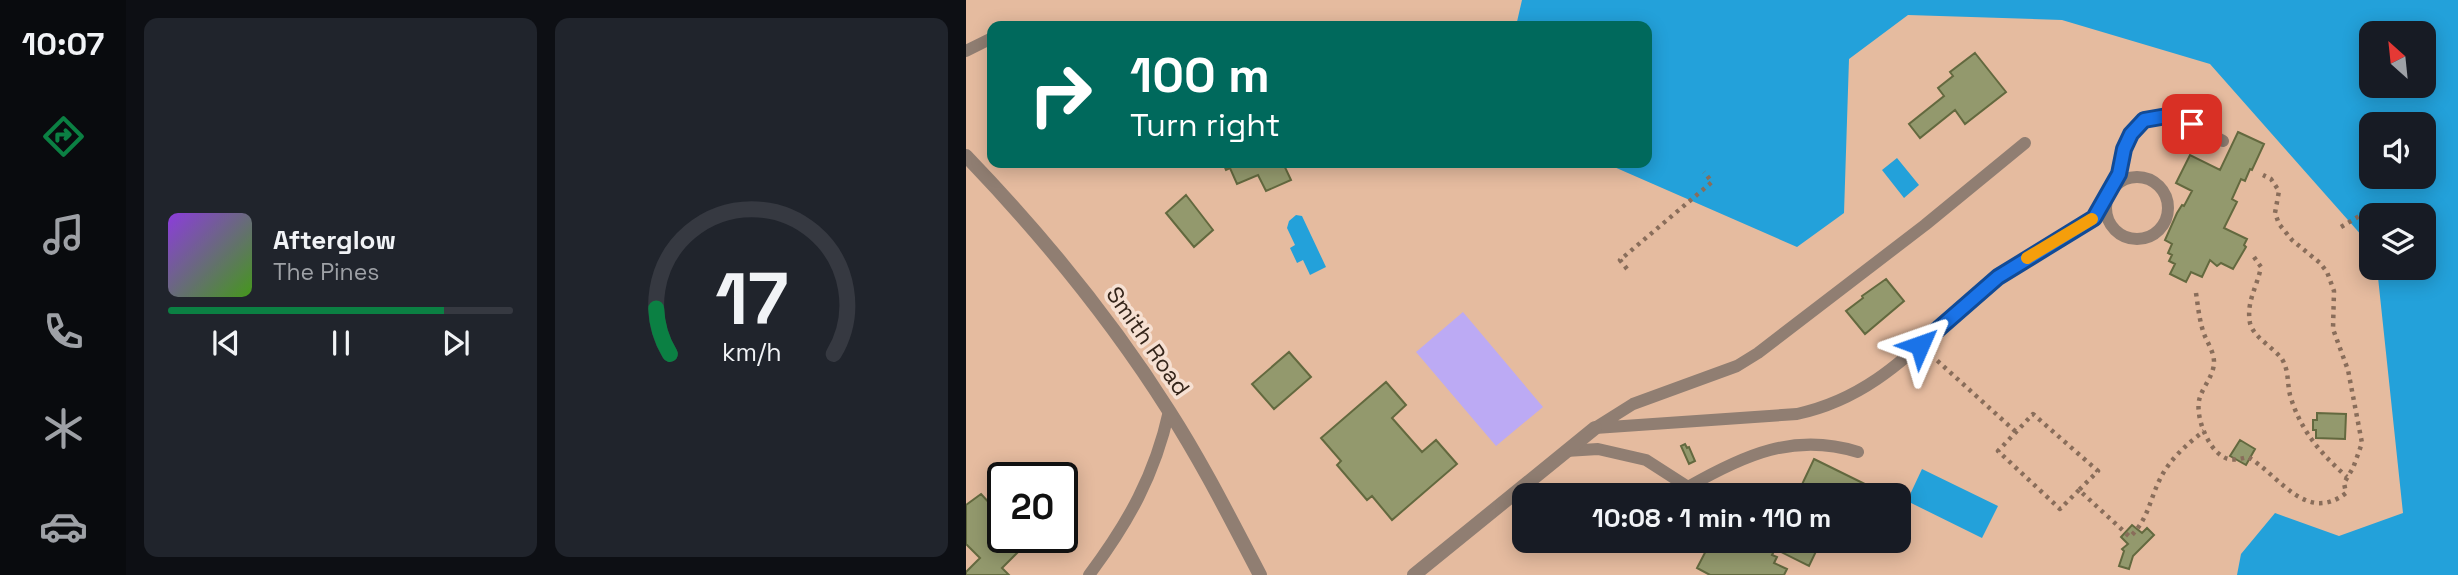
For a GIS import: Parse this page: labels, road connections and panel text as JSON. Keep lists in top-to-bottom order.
{
  "streets": {
    "street": ["Smith Road"]
  },
  "north": "top left",
  "page": {
    "tabs": "10:07",
    "turn": ["100 m", "Turn right"],
    "song": ["Afterglow", "The Pines"],
    "limit": "20",
    "trip": "10:08 · 1 min · 110 m",
    "gauge": ["17", "km/h"]
  }
}
